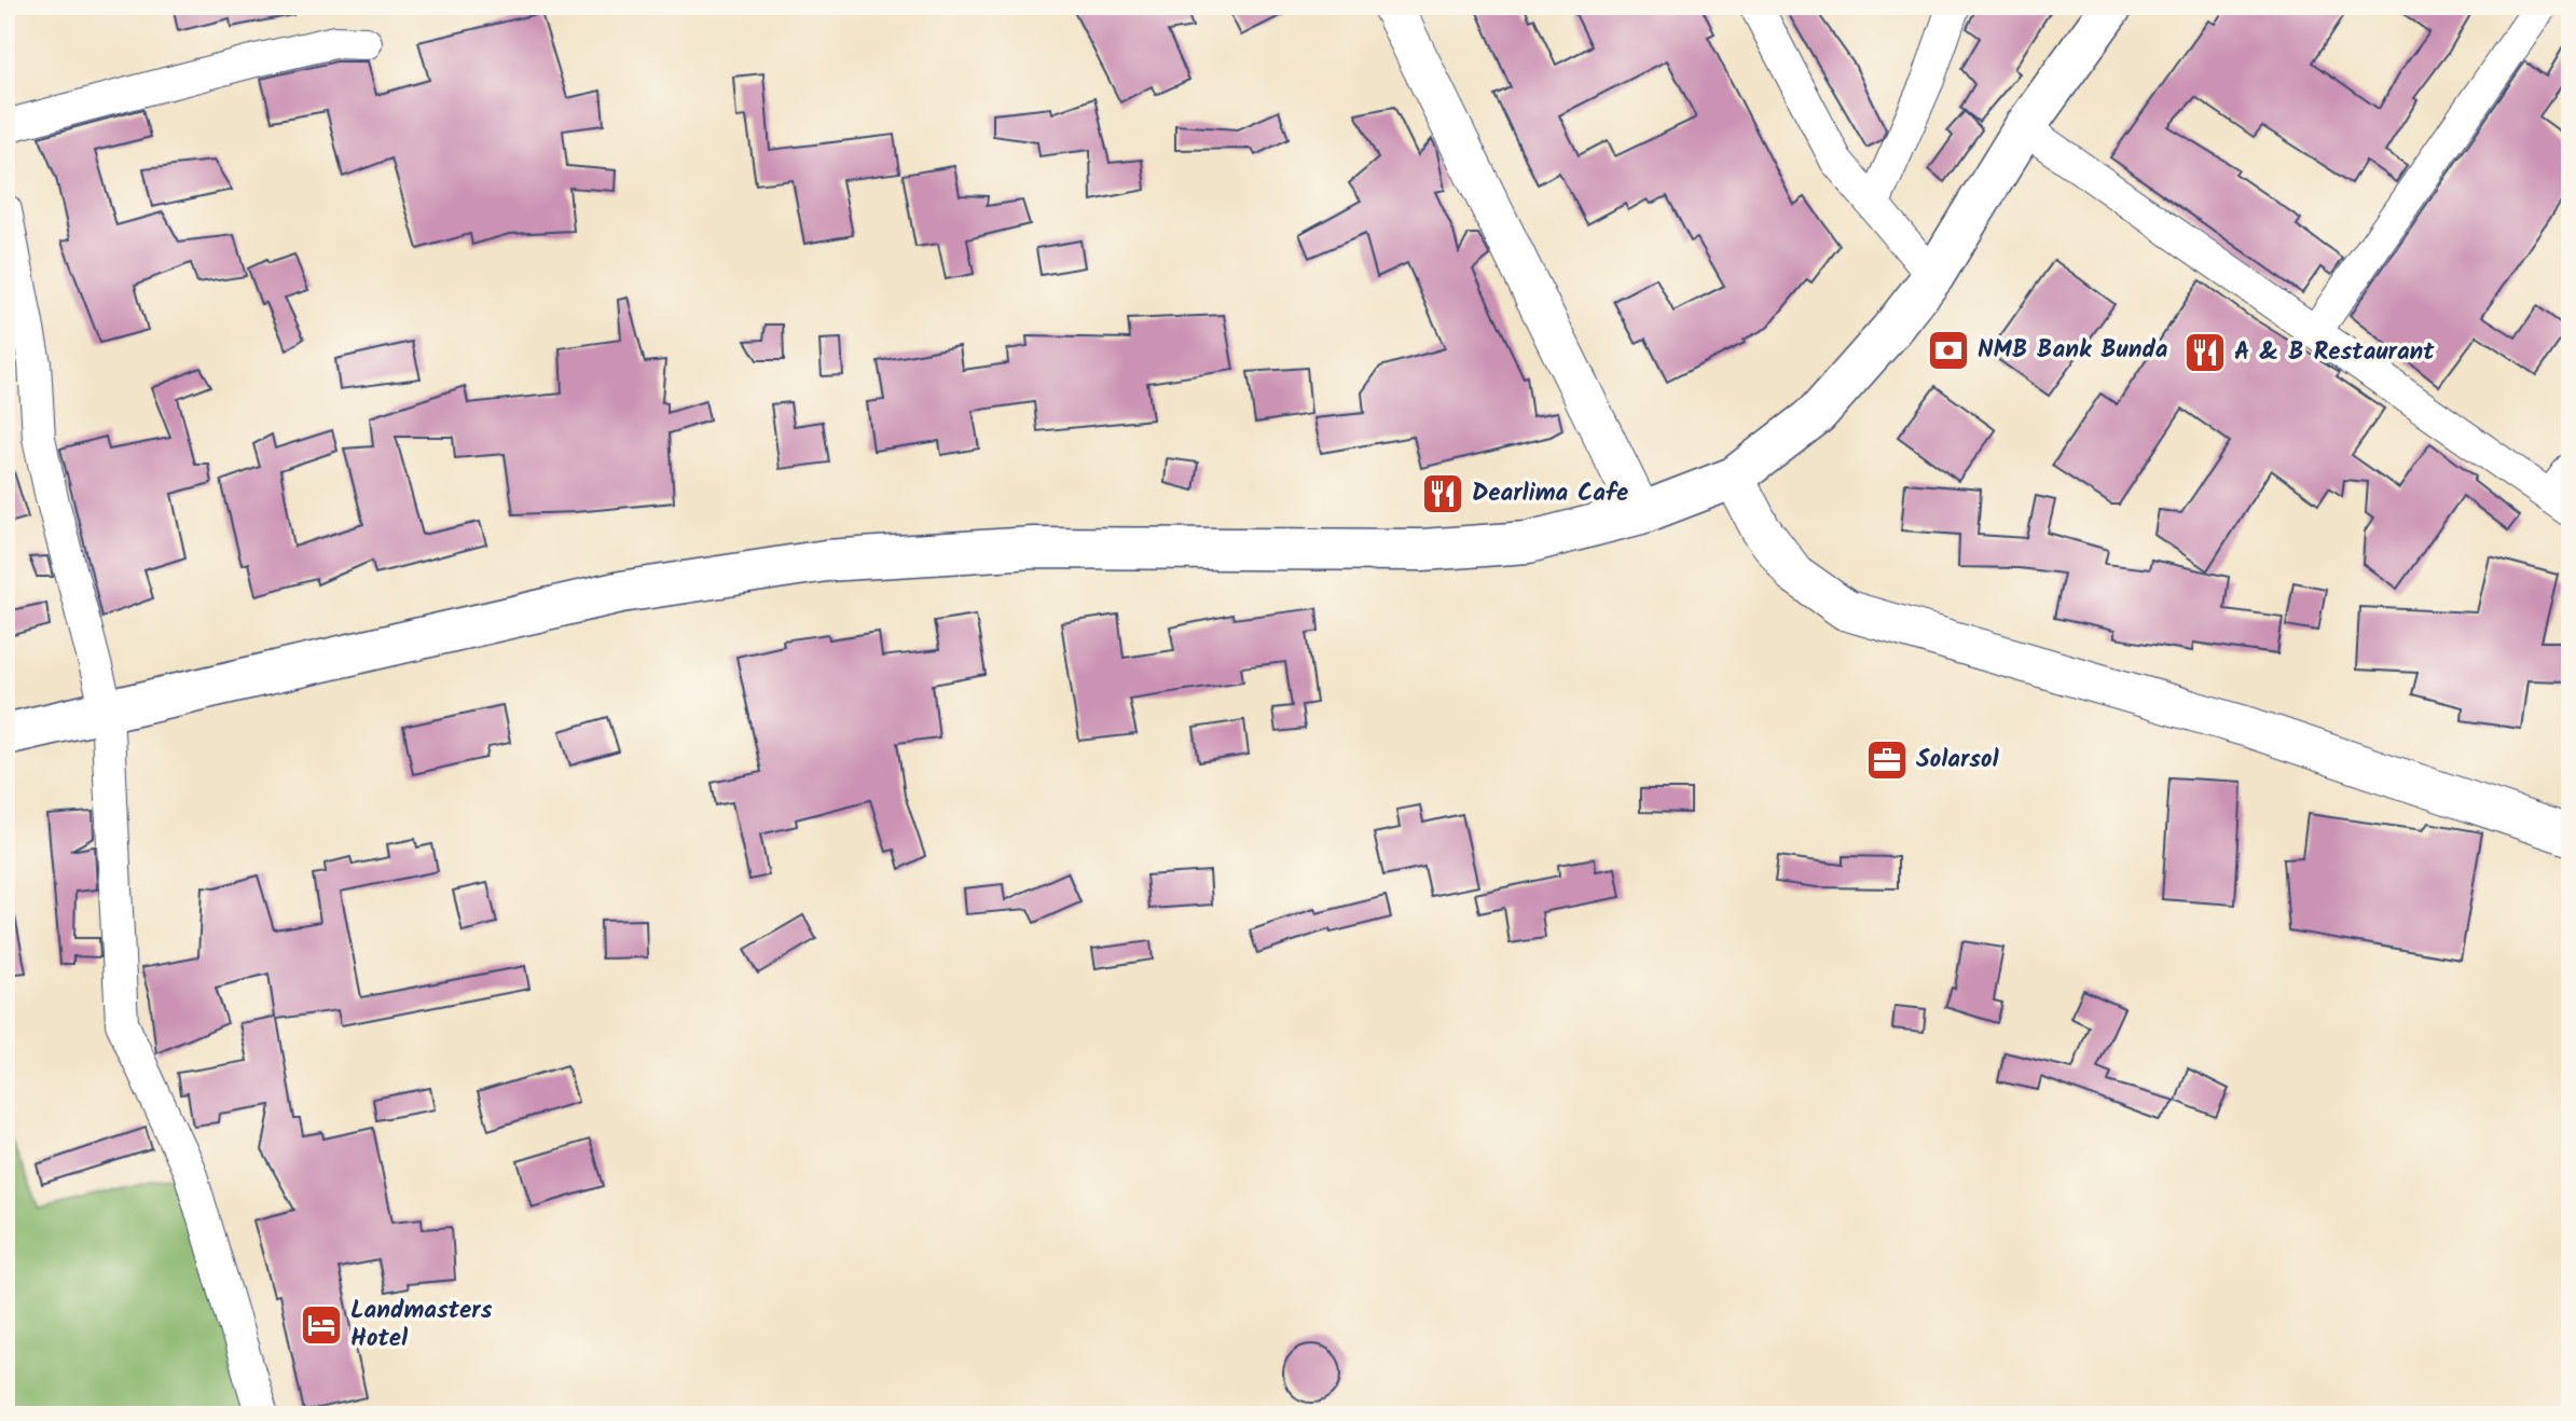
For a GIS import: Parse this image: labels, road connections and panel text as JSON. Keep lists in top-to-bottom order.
{
  "places": {
    "bank": ["NMB Bank Bunda"],
    "restaurant": ["A & B Restaurant", "Dearlima Cafe"],
    "office": ["Solarsol"],
    "hotel": ["Landmasters Hotel"]
  }
}
